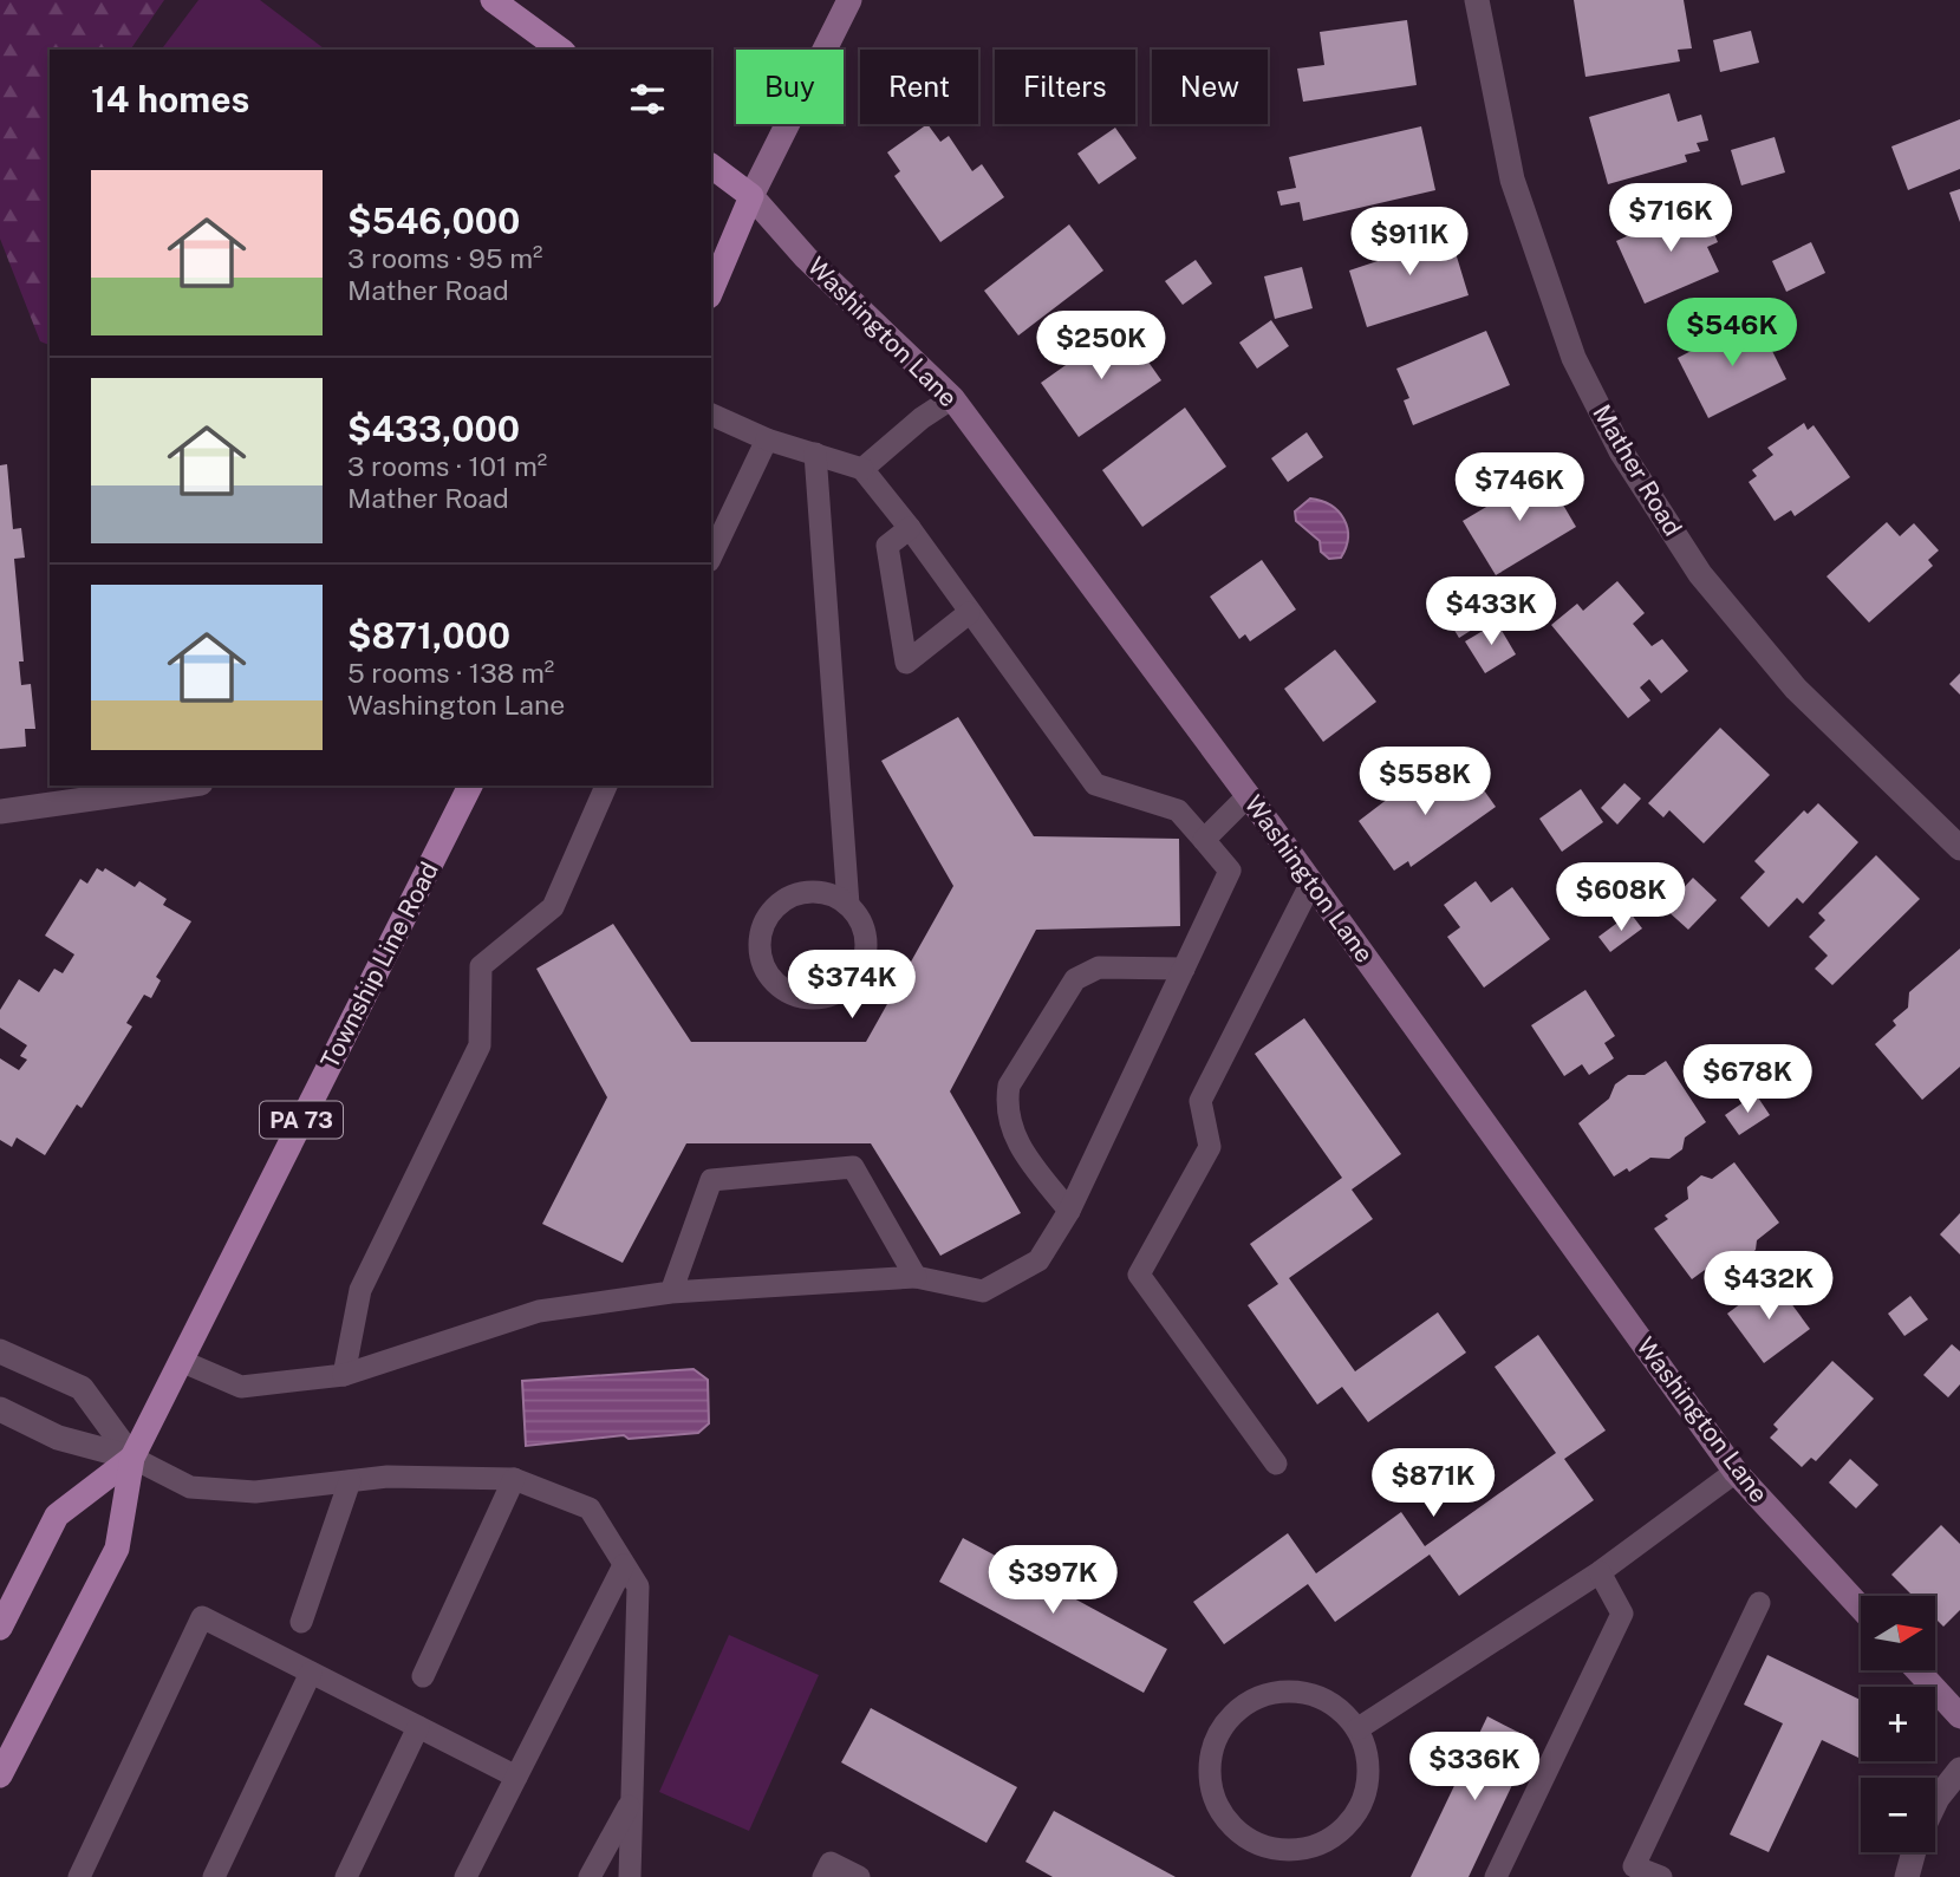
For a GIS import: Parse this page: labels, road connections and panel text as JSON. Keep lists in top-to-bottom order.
{
  "streets": {
    "main road": ["Washington Lane", "Township Line Road", "PA 73"],
    "street": ["Mather Road"]
  },
  "north": "right",
  "page": {
    "chip": [
      "Buy",
      "Rent",
      "Filters",
      "New"
    ],
    "heading": "14 homes",
    "list": [
      {
        "name": "$546,000",
        "note": "3 rooms · 95 m² · Mather Road"
      },
      {
        "name": "$433,000",
        "note": "3 rooms · 101 m² · Mather Road"
      },
      {
        "name": "$871,000",
        "note": "5 rooms · 138 m² · Washington Lane"
      }
    ],
    "price": [
      "$716K",
      "$911K",
      "$546K",
      "$250K",
      "$746K",
      "$433K",
      "$558K",
      "$608K",
      "$374K",
      "$678K",
      "$432K",
      "$871K",
      "$397K",
      "$336K"
    ],
    "map_buttons": ["+", "−"]
  }
}
